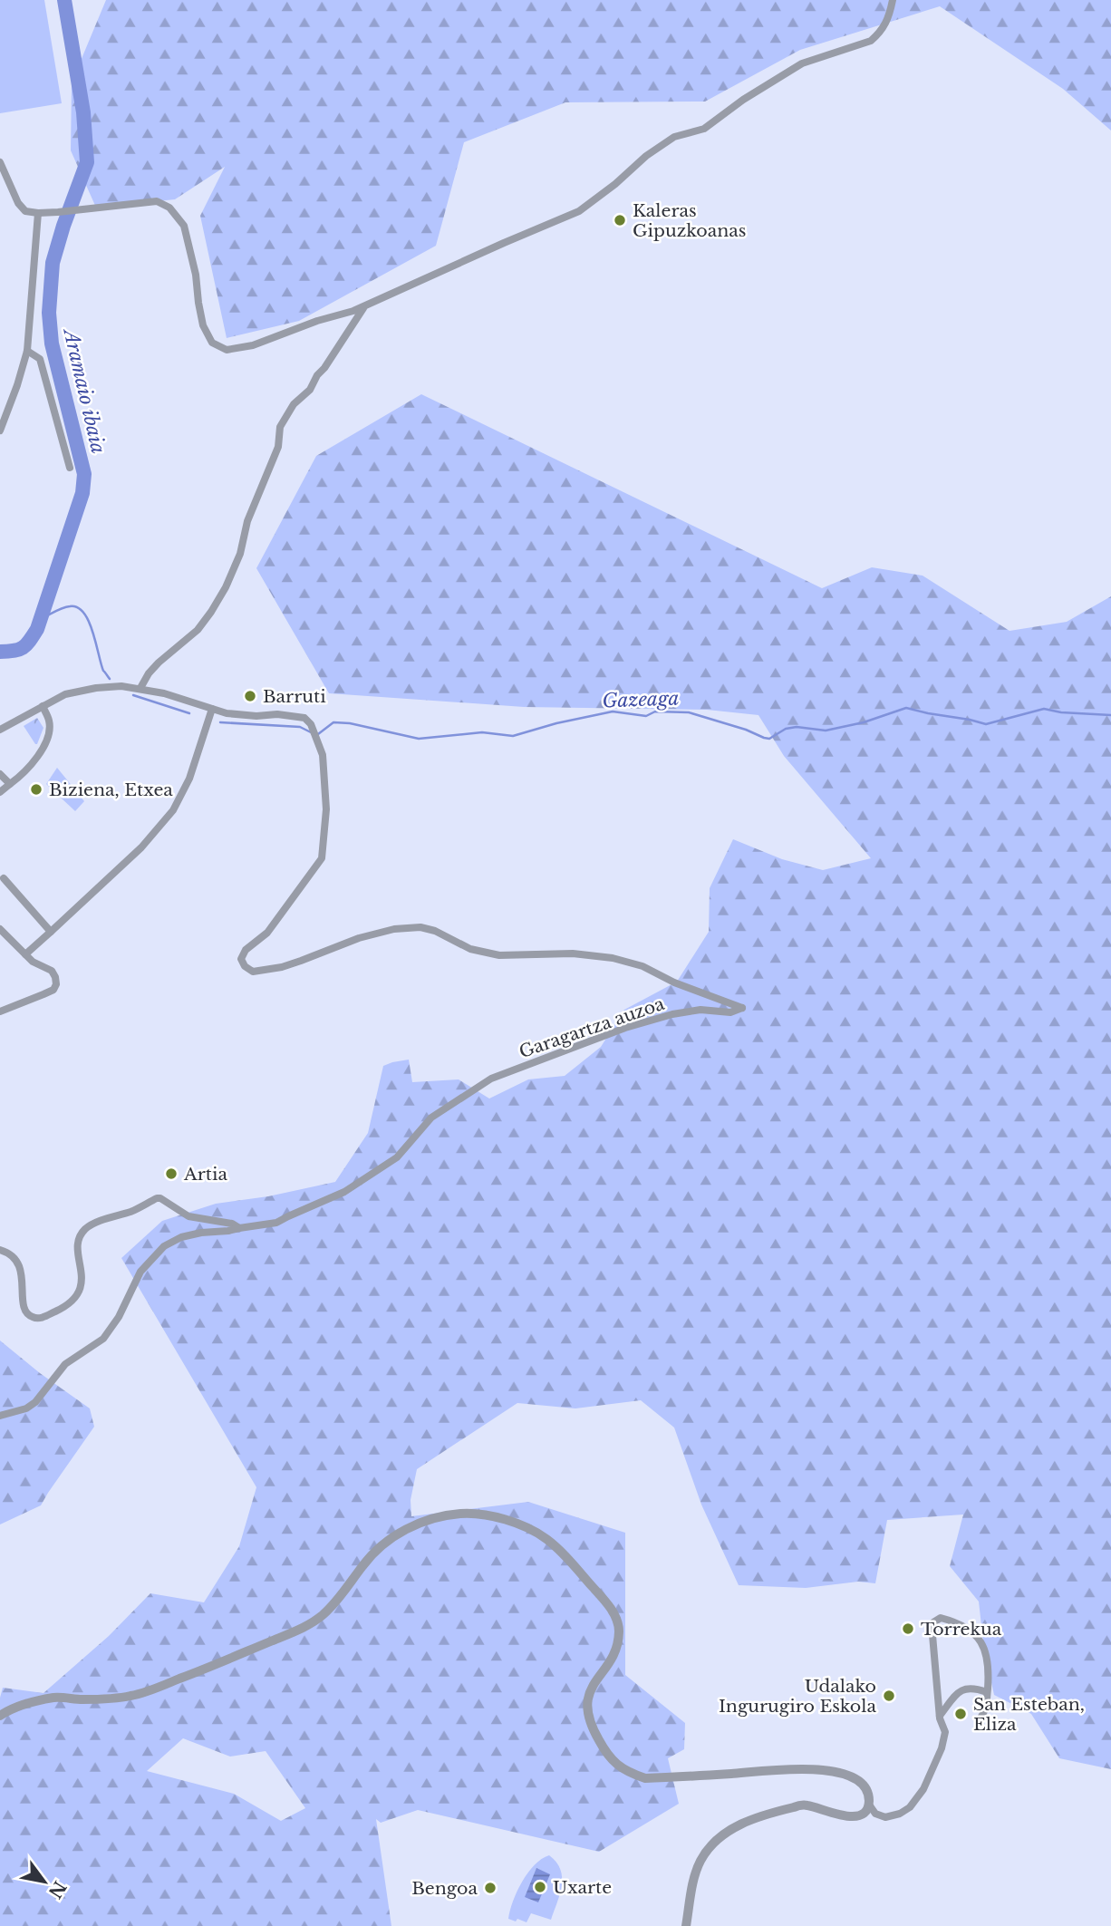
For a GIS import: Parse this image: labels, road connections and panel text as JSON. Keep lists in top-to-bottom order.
{
  "streets": {
    "street": ["Garagartza auzoa"]
  },
  "water": ["Aramaio ibaia", "Gazeaga"],
  "places": [
    "Kaleras Gipuzkoanas",
    "Barruti",
    "Biziena, Etxea",
    "Artia",
    "Torrekua",
    "Udalako Ingurugiro Eskola",
    "San Esteban, Eliza",
    "Uxarte",
    "Bengoa"
  ],
  "north": "bottom right"
}
